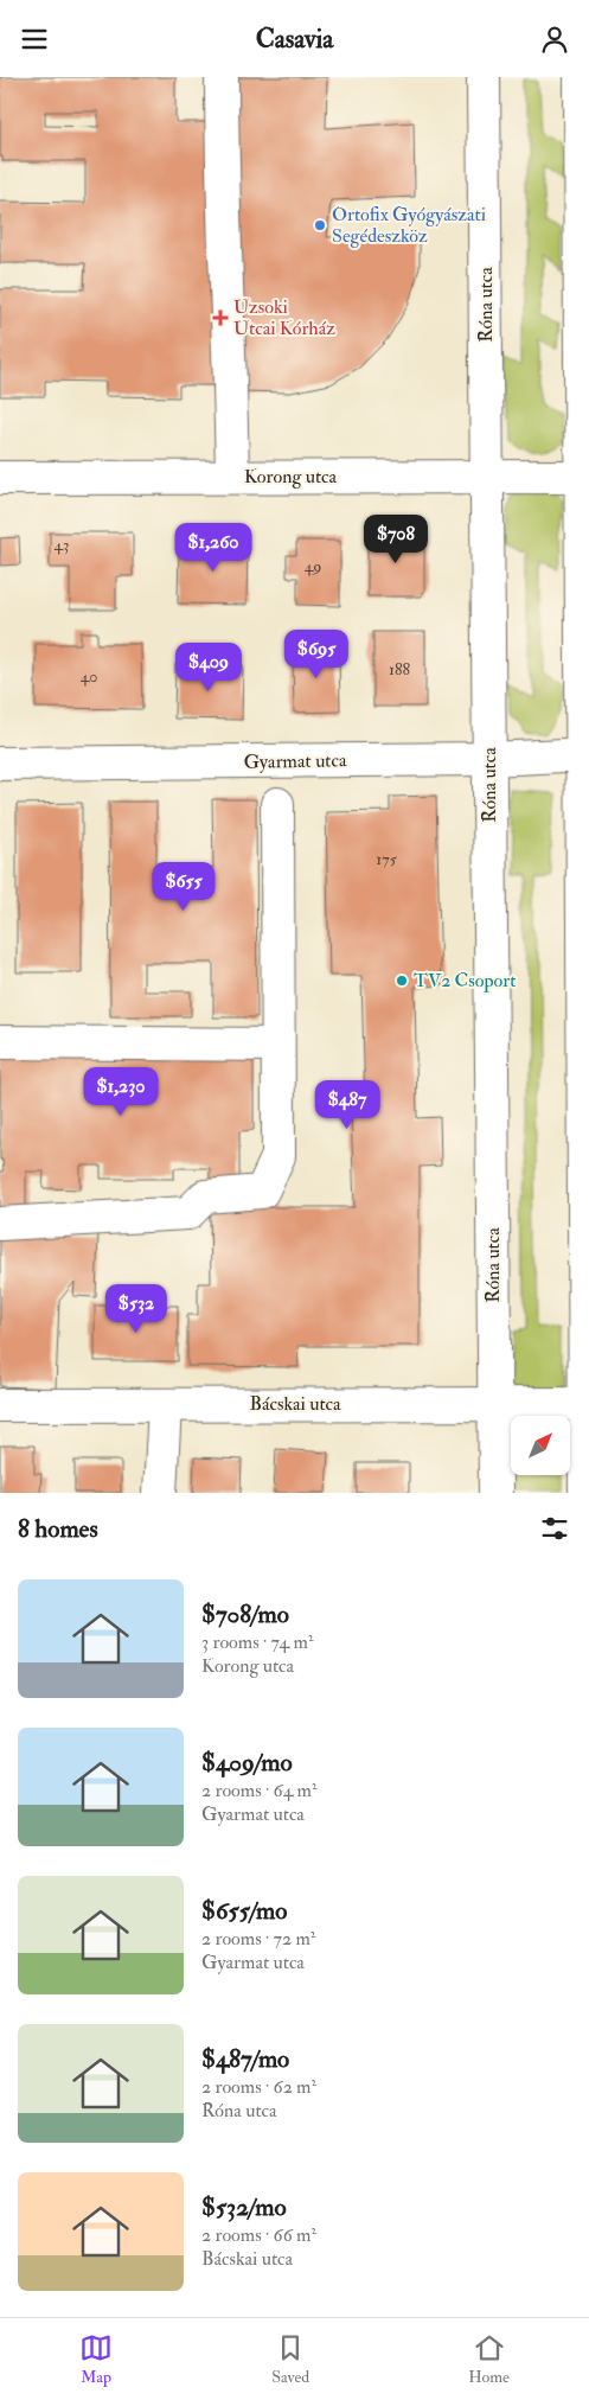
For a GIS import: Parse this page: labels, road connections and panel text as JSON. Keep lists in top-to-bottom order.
{
  "streets": {
    "street": [
      "Róna utca",
      "Korong utca",
      "Gyarmat utca",
      "Bácskai utca"
    ]
  },
  "crossings": [
    ["Róna utca", "Korong utca"],
    ["Róna utca", "Gyarmat utca"],
    ["Róna utca", "Bácskai utca"]
  ],
  "places": {
    "other": ["Ortofix Gyógyászati Segédeszköz", "TV2 Csoport"],
    "health": ["Uzsoki Utcai Kórház"]
  },
  "house_numbers": [
    "43",
    "49",
    "188",
    "40",
    "175"
  ],
  "north": "top right",
  "page": {
    "header": "Casavia",
    "price": [
      "$708",
      "$1,260",
      "$695",
      "$409",
      "$655",
      "$1,230",
      "$487",
      "$532"
    ],
    "heading": "8 homes",
    "list": [
      {
        "name": "$708/mo",
        "note": "3 rooms · 74 m² · Korong utca"
      },
      {
        "name": "$409/mo",
        "note": "2 rooms · 64 m² · Gyarmat utca"
      },
      {
        "name": "$655/mo",
        "note": "2 rooms · 72 m² · Gyarmat utca"
      },
      {
        "name": "$487/mo",
        "note": "2 rooms · 62 m² · Róna utca"
      },
      {
        "name": "$532/mo",
        "note": "2 rooms · 66 m² · Bácskai utca"
      }
    ],
    "tabs": ["Map", "Saved", "Home"]
  }
}
